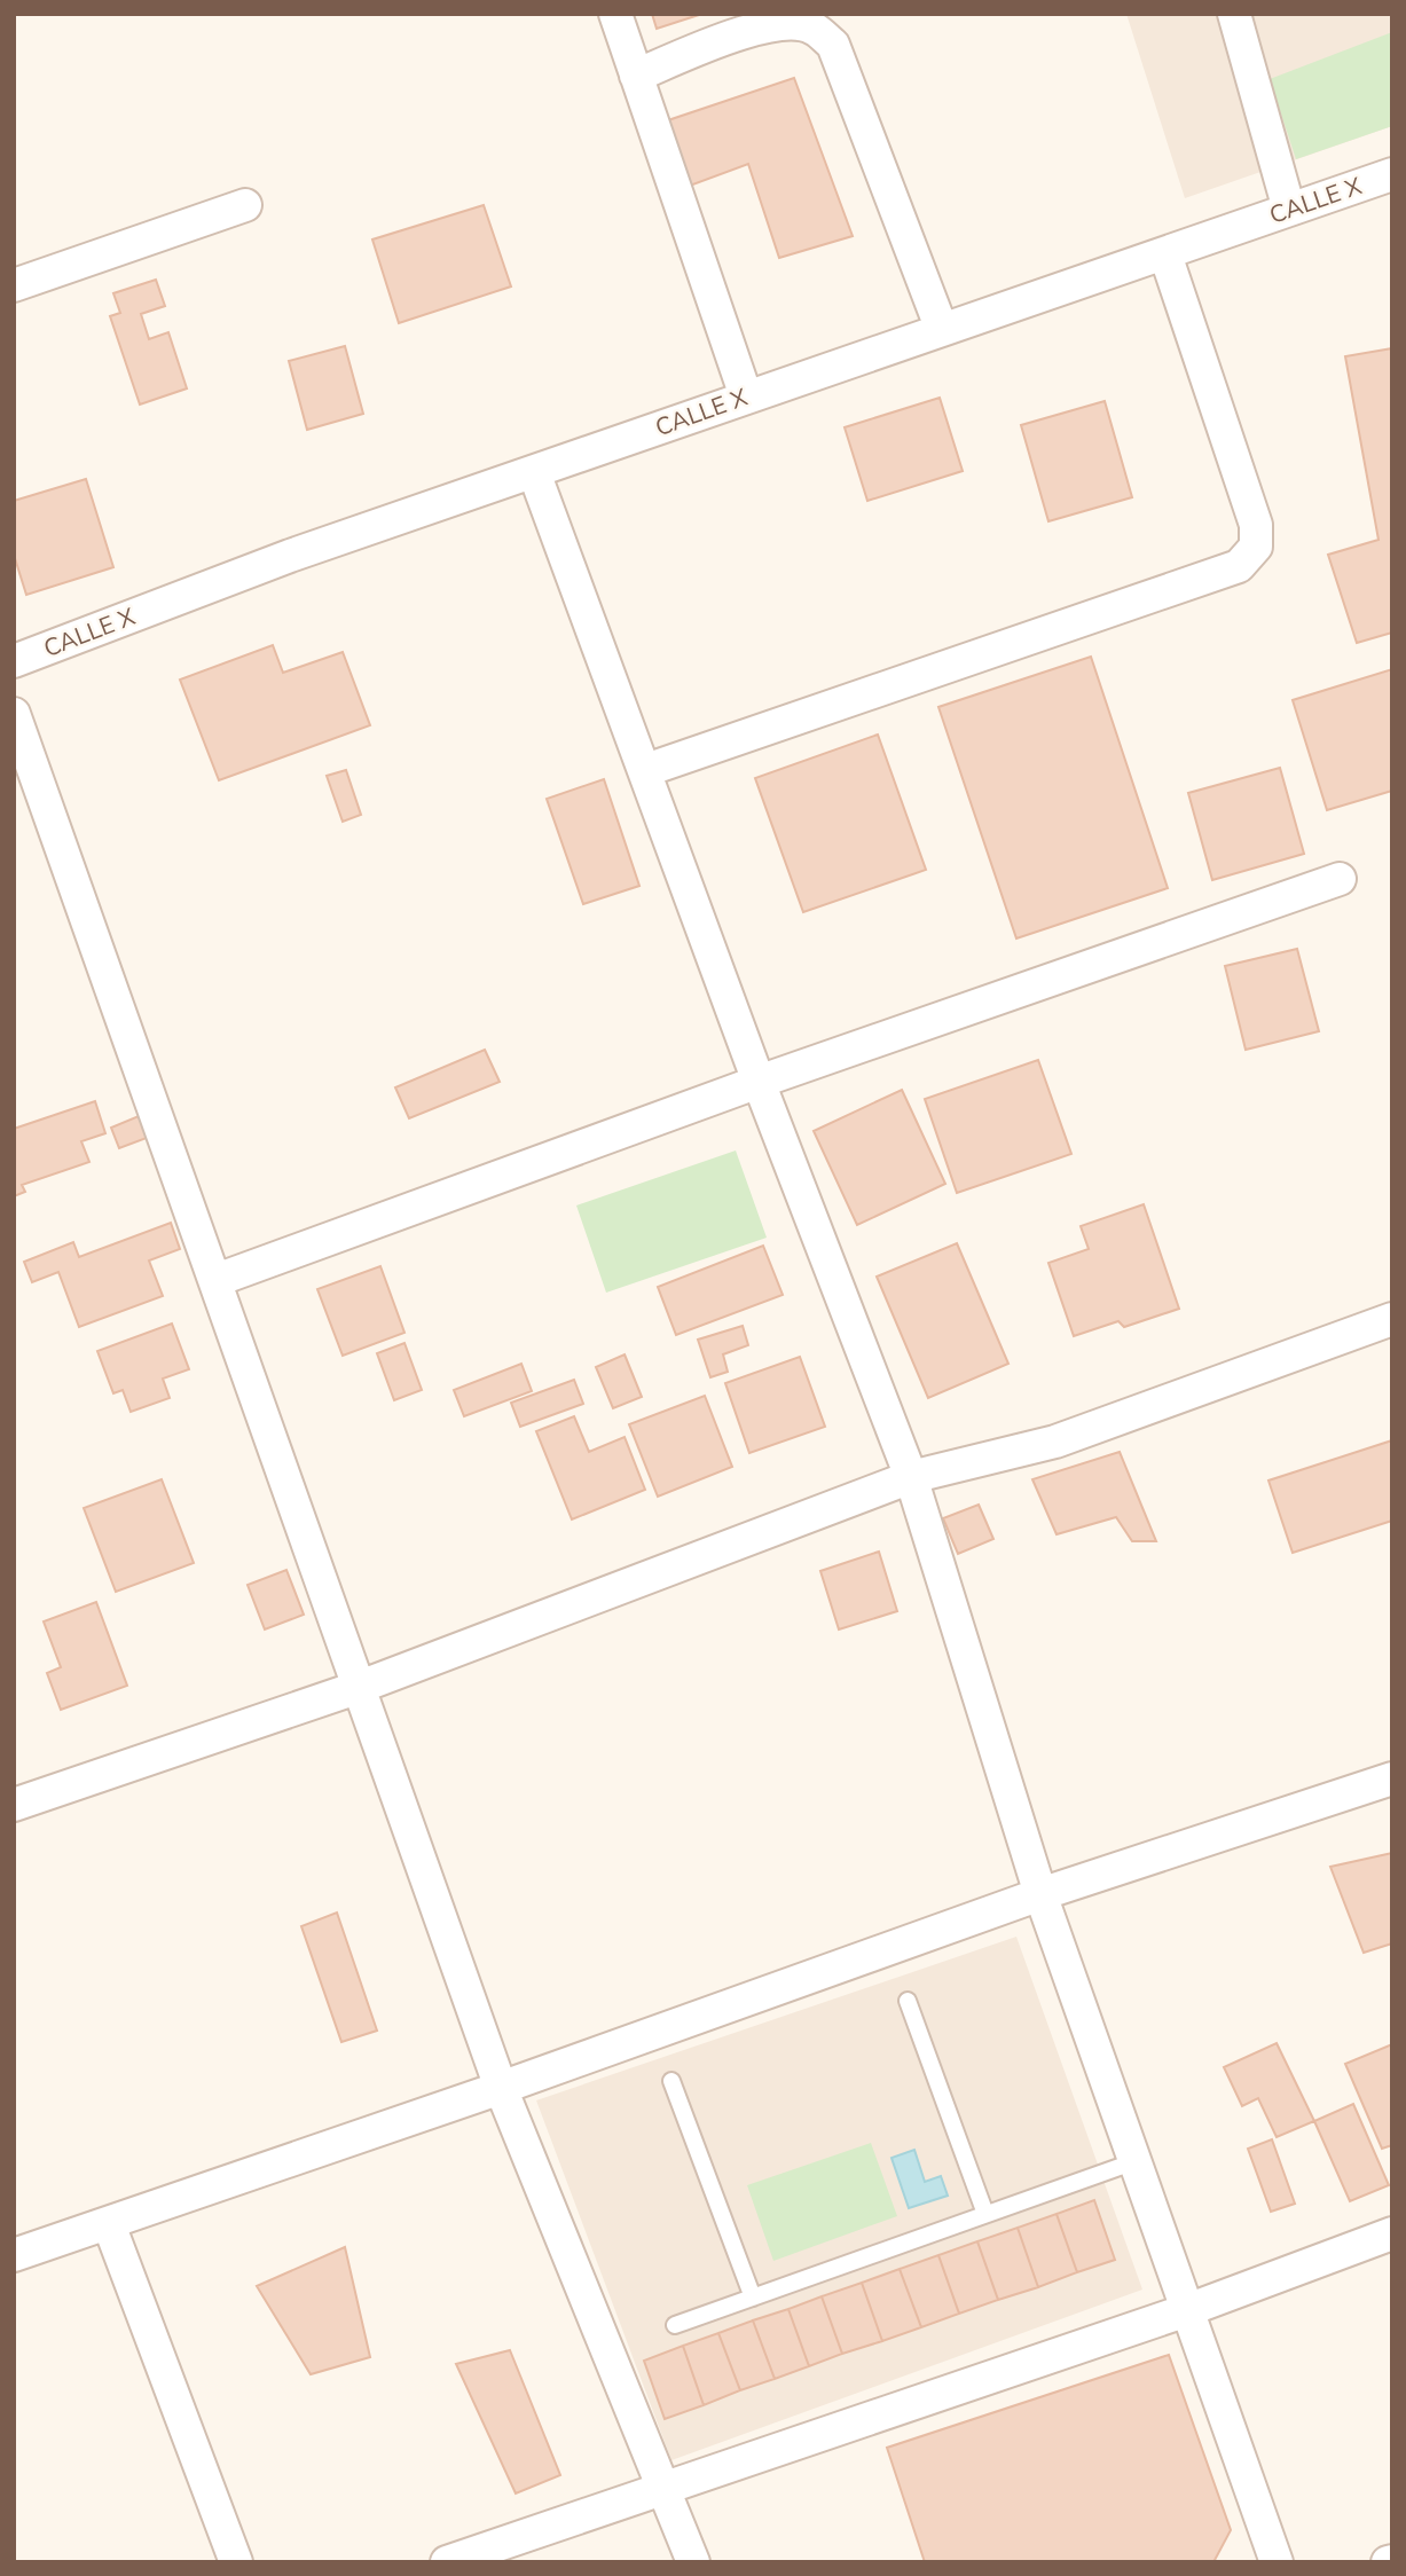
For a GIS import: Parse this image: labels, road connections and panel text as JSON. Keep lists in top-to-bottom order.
{
  "streets": {
    "street": ["CALLE X"]
  }
}
